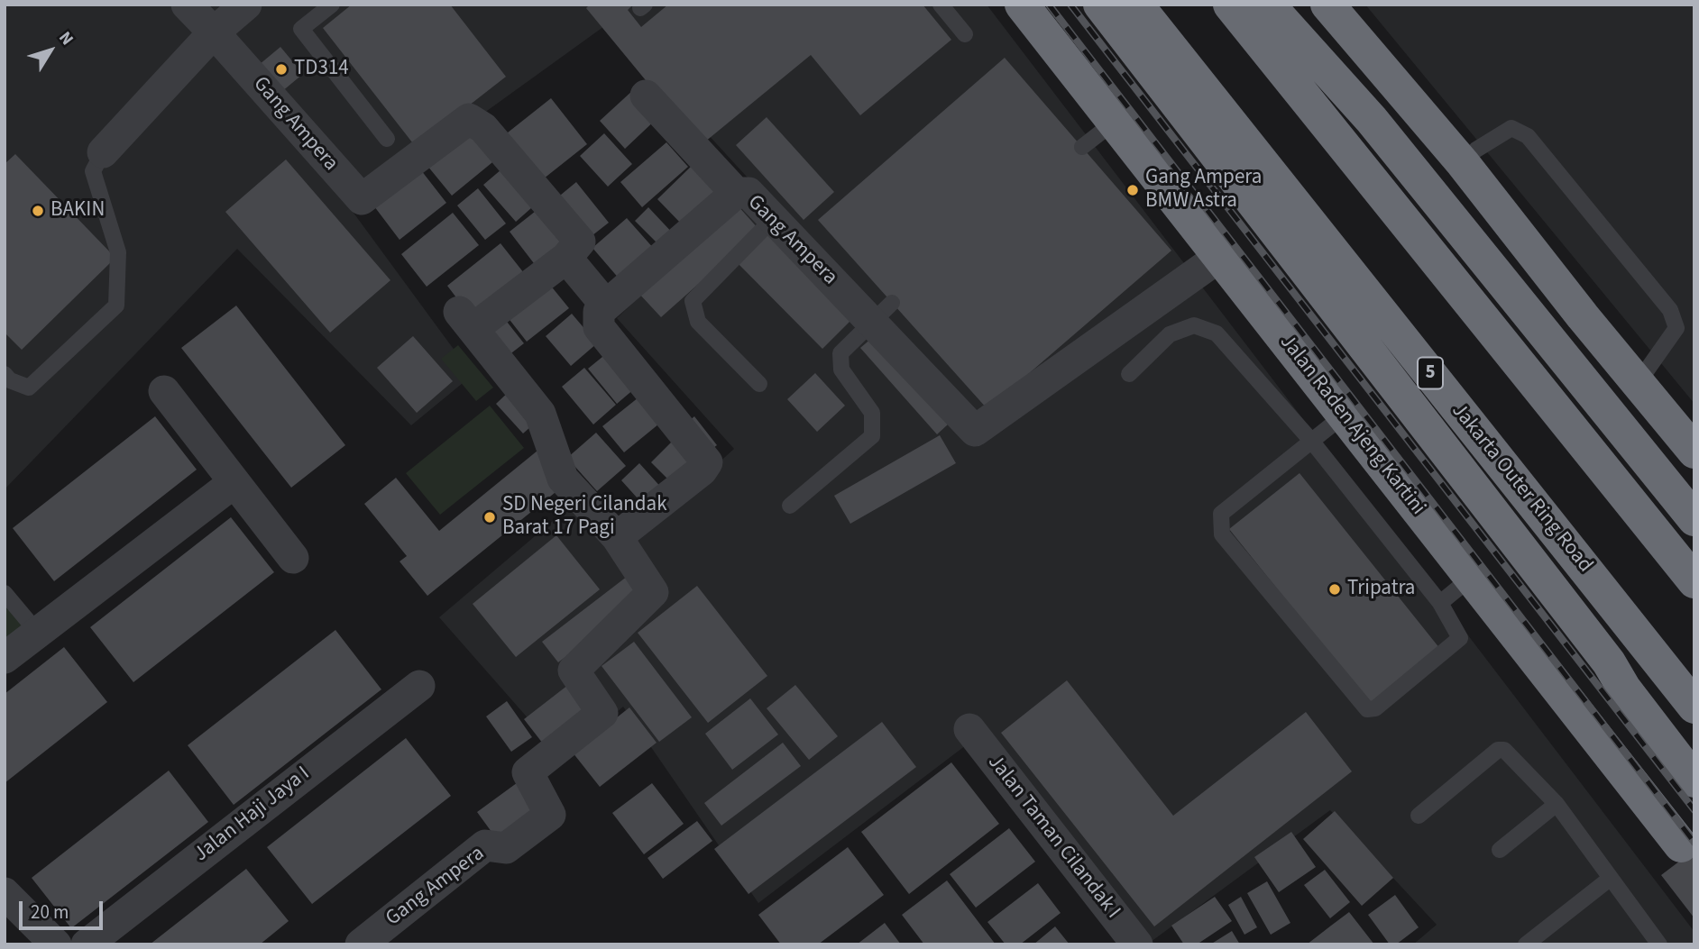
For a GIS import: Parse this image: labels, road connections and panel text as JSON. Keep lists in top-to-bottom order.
{
  "streets": {
    "highway": ["5", "Jalan Raden Ajeng Kartini", "Jakarta Outer Ring Road"],
    "street": ["Gang Ampera", "Jalan Haji Jaya I", "Jalan Taman Cilandak I"]
  },
  "crossings": [
    ["Gang Ampera", "Jalan Raden Ajeng Kartini"]
  ],
  "places": [
    "TD314",
    "Gang Ampera BMW Astra",
    "BAKIN",
    "SD Negeri Cilandak Barat 17 Pagi",
    "Tripatra"
  ],
  "scale_bar": "20 m",
  "north": "top right"
}
